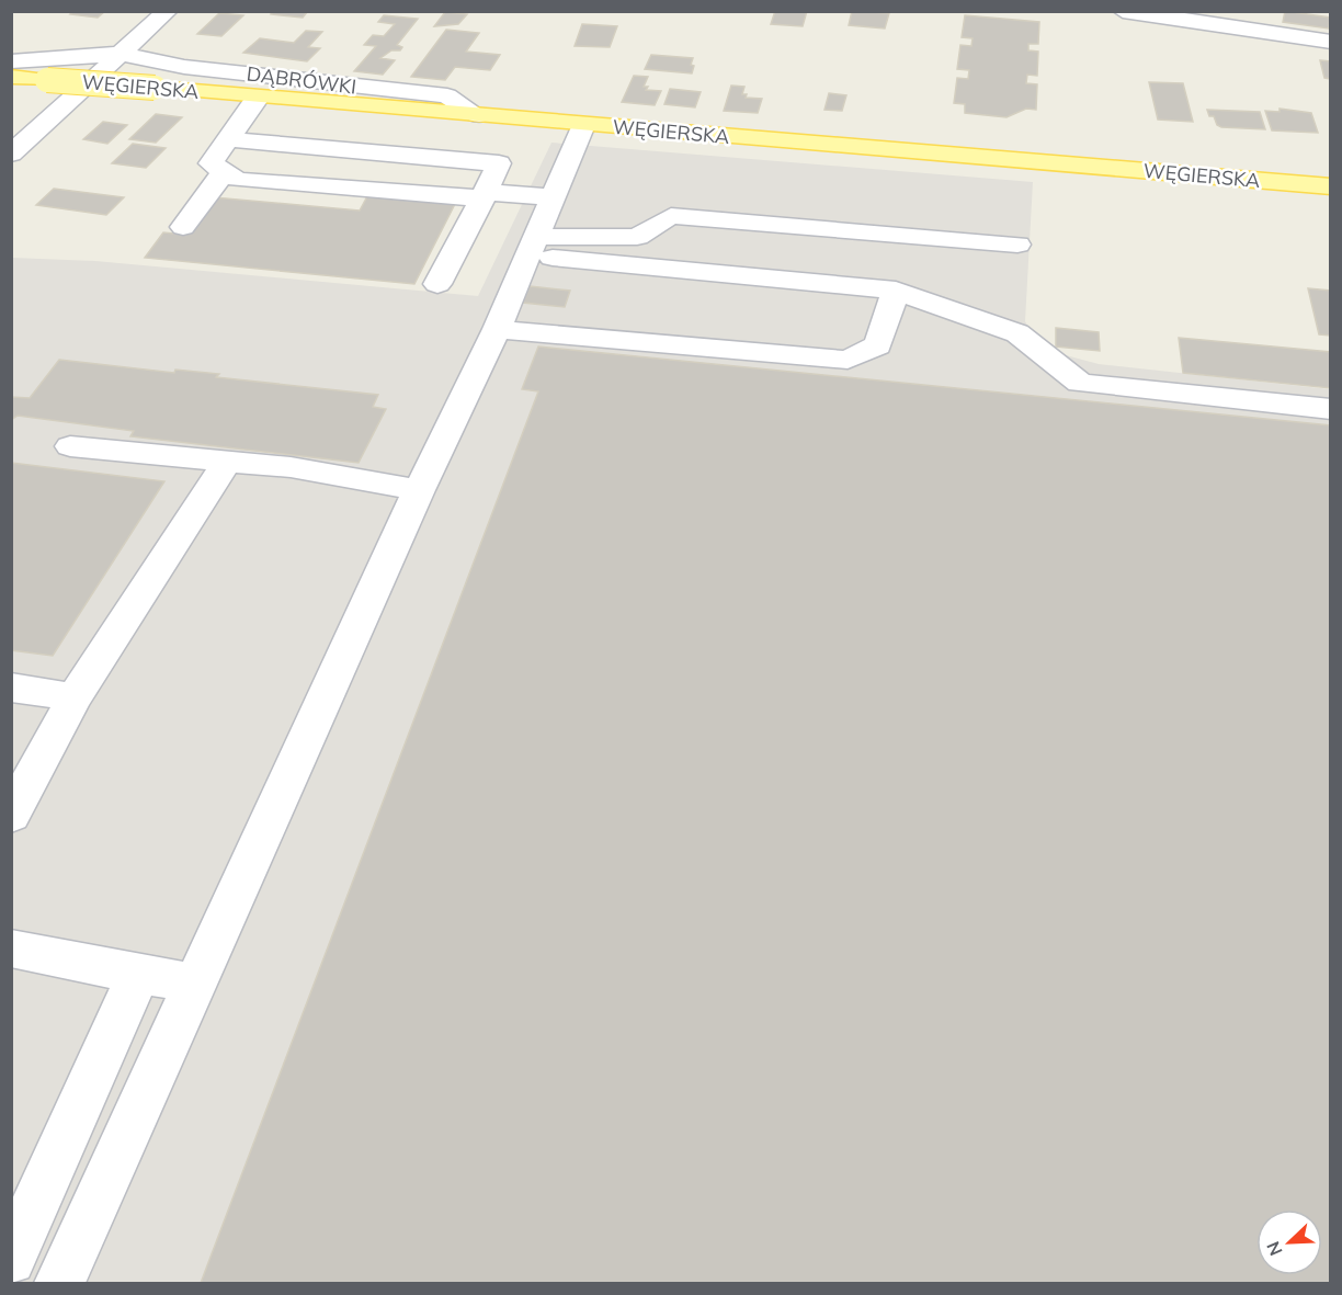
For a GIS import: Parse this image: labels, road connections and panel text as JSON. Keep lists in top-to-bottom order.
{
  "streets": {
    "main road": ["WĘGIERSKA"],
    "street": ["DĄBRÓWKI"]
  },
  "crossings": [
    ["DĄBRÓWKI", "WĘGIERSKA"]
  ],
  "north": "bottom left"
}
